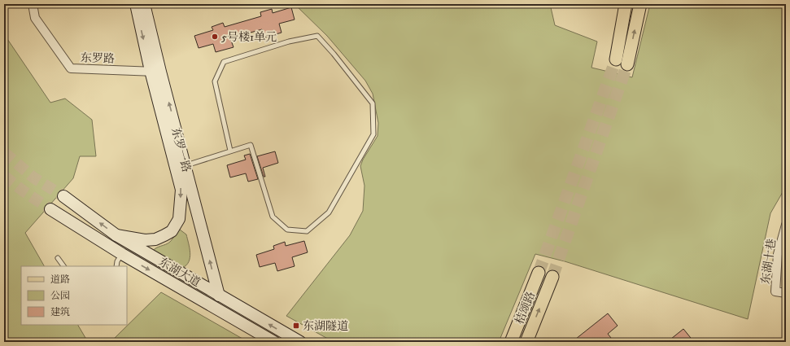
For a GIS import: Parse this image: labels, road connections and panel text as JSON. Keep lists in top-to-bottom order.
{
  "streets": {
    "main road": ["东罗一路", "东湖大道", "桔颂路"],
    "street": ["东罗路", "东湖十巷"]
  },
  "crossings": [
    ["东罗路", "东罗一路"],
    ["东罗一路", "东湖大道"]
  ],
  "places": {
    "other": ["5号楼1单元"],
    "transit": ["东湖隧道"]
  },
  "legend": ["道路", "公园", "建筑"]
}
